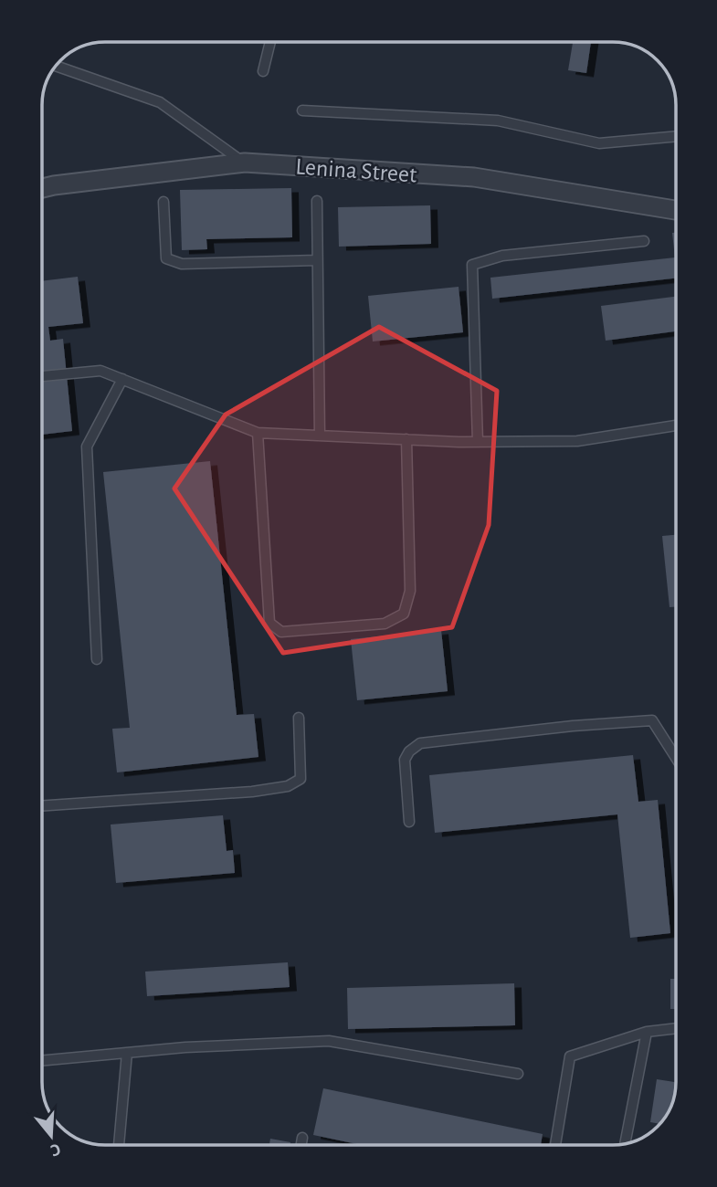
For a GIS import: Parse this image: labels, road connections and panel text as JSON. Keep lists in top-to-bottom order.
{
  "streets": {
    "street": ["Lenina Street"]
  },
  "north": "bottom"
}
